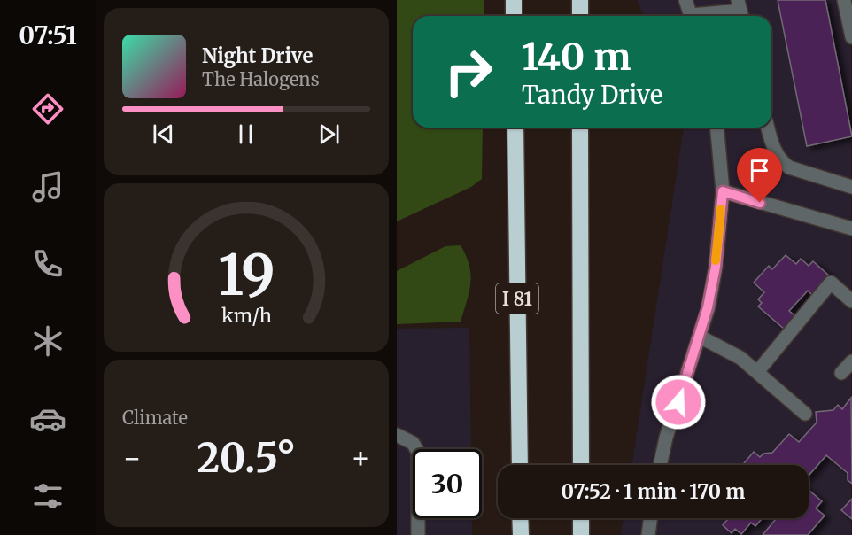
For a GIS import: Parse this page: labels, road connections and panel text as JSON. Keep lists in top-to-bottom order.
{
  "streets": {
    "highway": ["I 81"]
  },
  "page": {
    "tabs": "07:51",
    "turn": ["140 m", "Tandy Drive"],
    "song": ["Night Drive", "The Halogens"],
    "tile": "Climate",
    "heat": ["−", "20.5°", "+"],
    "limit": "30",
    "trip": "07:52 · 1 min · 170 m",
    "gauge": ["19", "km/h"]
  }
}
